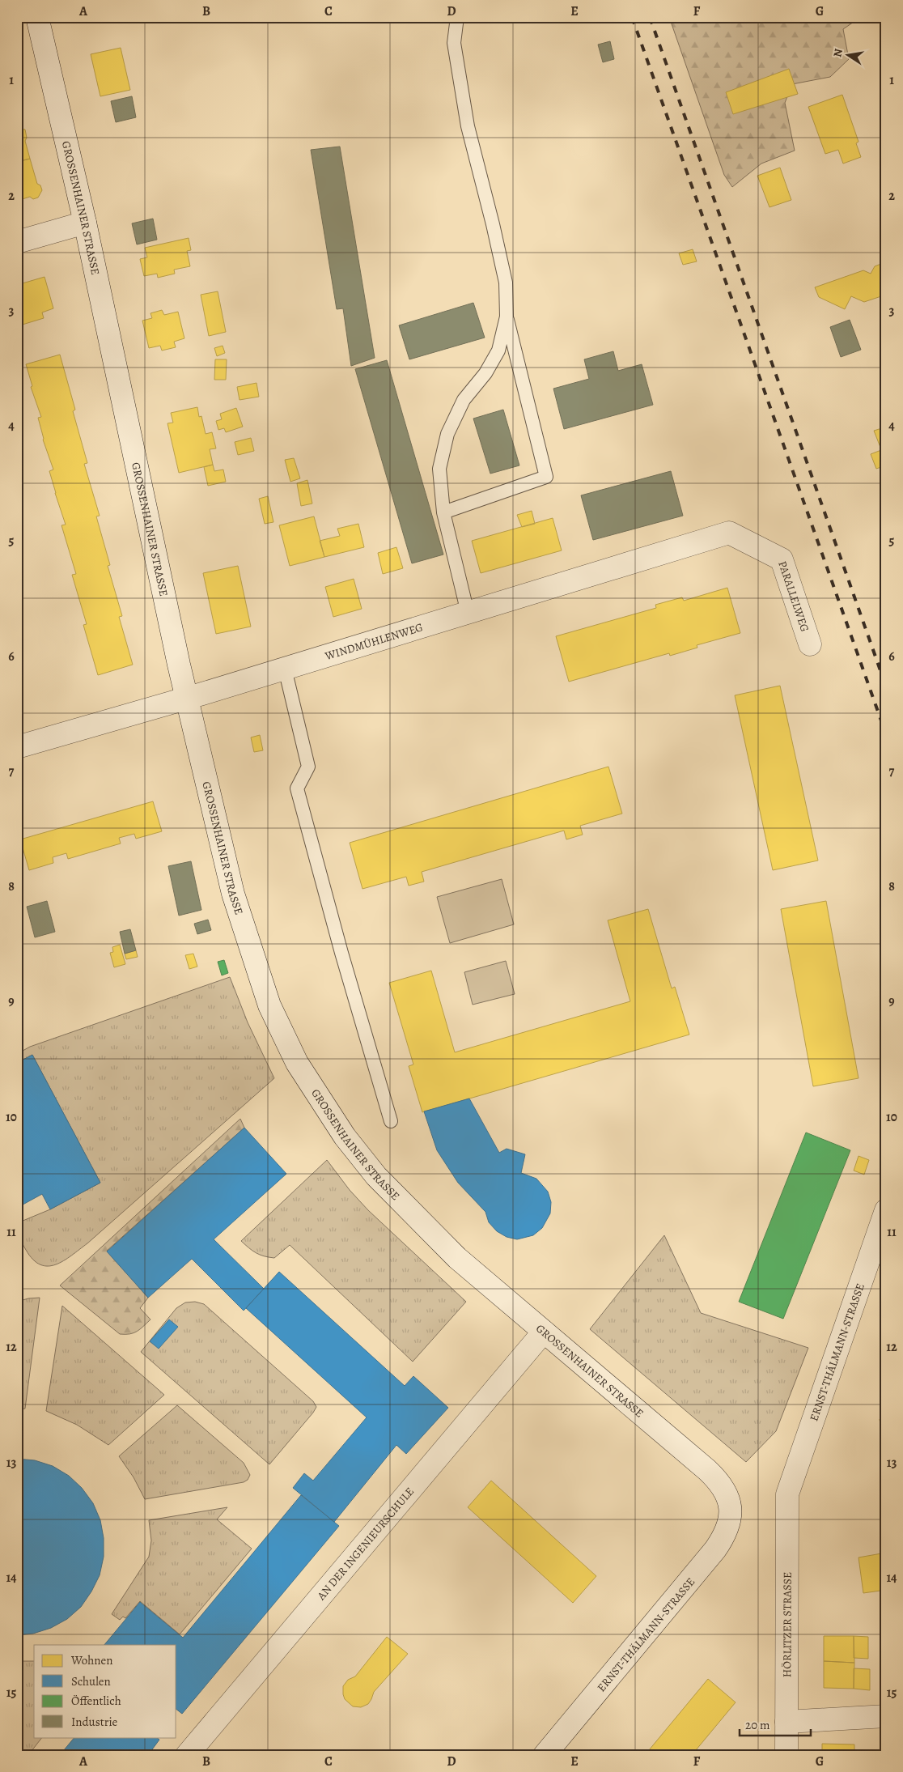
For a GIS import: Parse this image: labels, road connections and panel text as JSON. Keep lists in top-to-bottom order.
{
  "streets": {
    "street": [
      "GROSSENHAINER STRASSE",
      "PARALLELWEG",
      "WINDMÜHLENWEG",
      "ERNST-THÄLMANN-STRASSE",
      "AN DER INGENIEURSCHULE",
      "HÖRLITZER STRASSE"
    ]
  },
  "crossings": [
    ["GROSSENHAINER STRASSE", "WINDMÜHLENWEG"],
    ["GROSSENHAINER STRASSE", "ERNST-THÄLMANN-STRASSE"],
    ["GROSSENHAINER STRASSE", "AN DER INGENIEURSCHULE"],
    ["PARALLELWEG", "WINDMÜHLENWEG"],
    ["ERNST-THÄLMANN-STRASSE", "HÖRLITZER STRASSE"]
  ],
  "legend": [
    "Wohnen",
    "Schulen",
    "Öffentlich",
    "Industrie"
  ],
  "scale_bar": "20 m",
  "north": "left",
  "grid": {
    "columns": [
      "A",
      "B",
      "C",
      "D",
      "E",
      "F",
      "G"
    ],
    "rows": [
      "1",
      "2",
      "3",
      "4",
      "5",
      "6",
      "7",
      "8",
      "9",
      "10",
      "11",
      "12",
      "13",
      "14",
      "15"
    ]
  }
}
